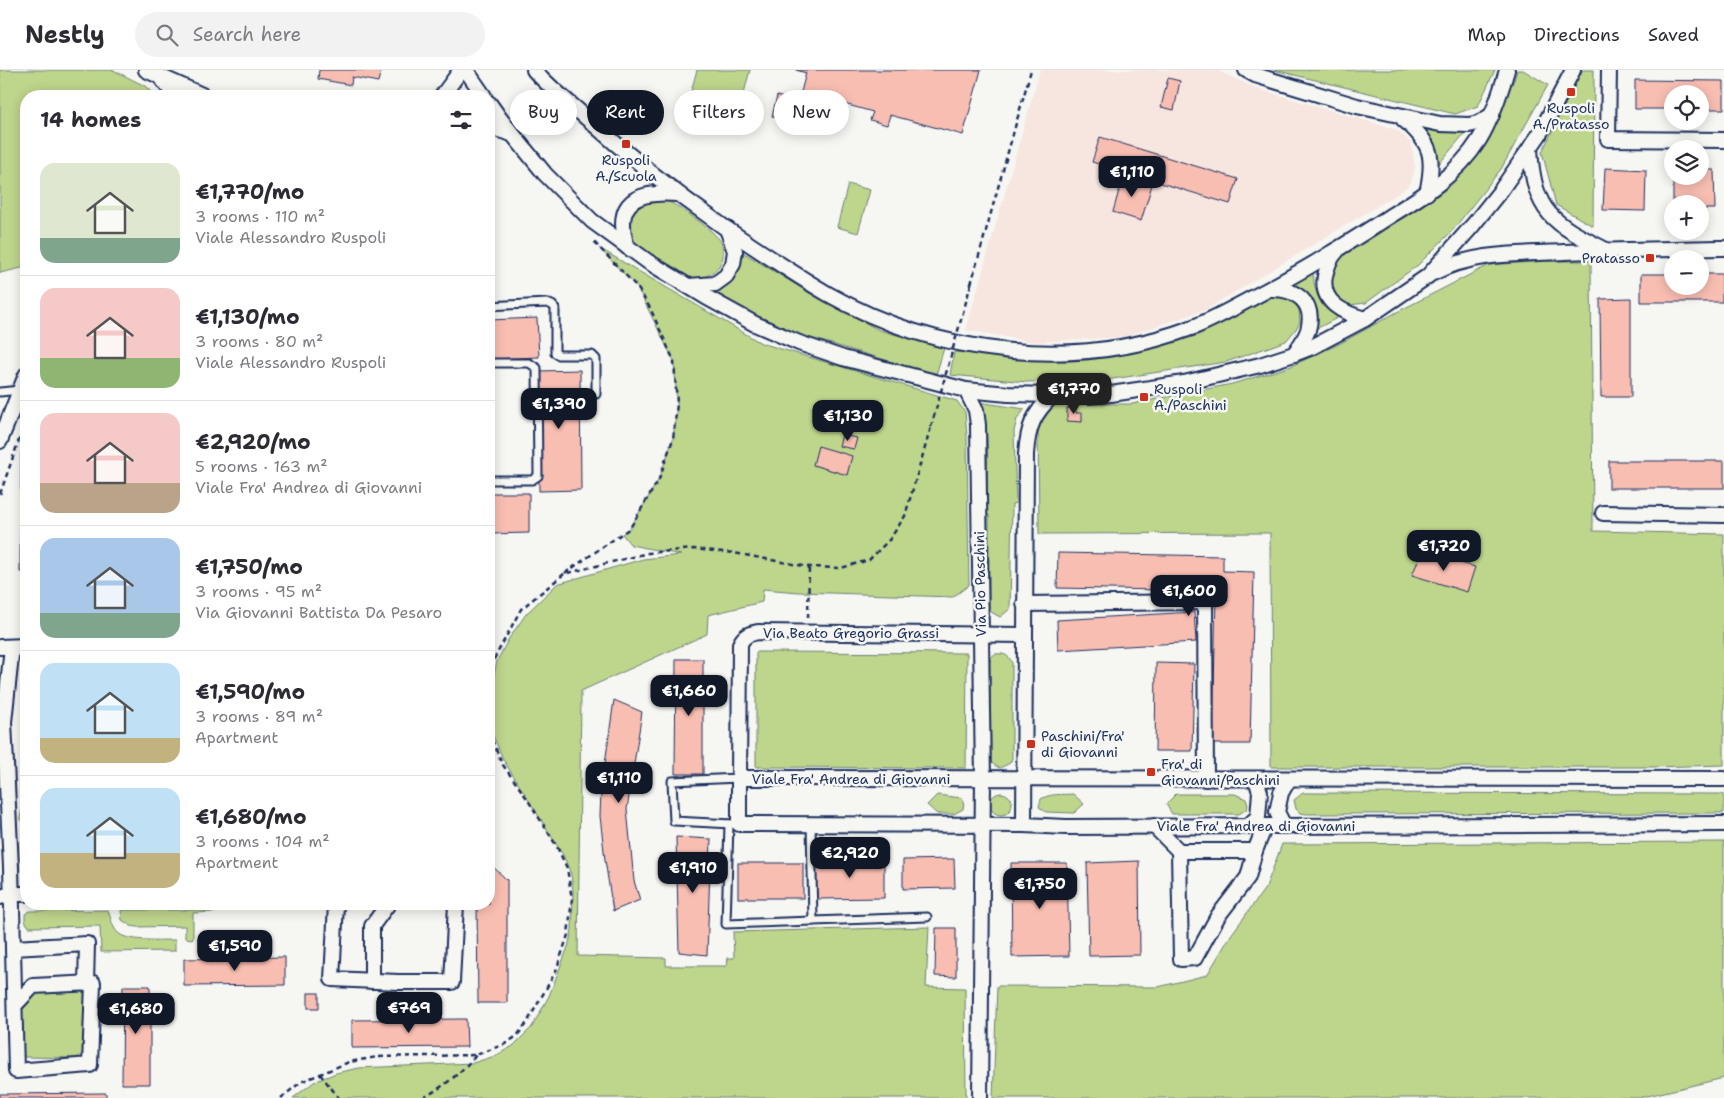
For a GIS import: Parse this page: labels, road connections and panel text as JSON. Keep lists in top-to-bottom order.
{
  "streets": {
    "street": ["Via Pio Paschini", "Via Beato Gregorio Grassi", "Viale Fra' Andrea di Giovanni"]
  },
  "crossings": [
    ["Via Pio Paschini", "Via Beato Gregorio Grassi"],
    ["Via Pio Paschini", "Viale Fra' Andrea di Giovanni"],
    ["Via Beato Gregorio Grassi", "Viale Fra' Andrea di Giovanni"]
  ],
  "places": {
    "transit": [
      "Ruspoli A./Pratasso",
      "Ruspoli A./Scuola",
      "Pratasso",
      "Ruspoli A./Paschini",
      "Paschini/Fra' di Giovanni",
      "Fra' di Giovanni/Paschini"
    ]
  },
  "page": {
    "header": "Nestly",
    "search": "Search here",
    "nav": ["Map", "Directions", "Saved"],
    "map_buttons": ["+", "−"],
    "chip": [
      "Buy",
      "Rent",
      "Filters",
      "New"
    ],
    "heading": "14 homes",
    "list": [
      {
        "name": "€1,770/mo",
        "note": "3 rooms · 110 m² · Viale Alessandro Ruspoli"
      },
      {
        "name": "€1,130/mo",
        "note": "3 rooms · 80 m² · Viale Alessandro Ruspoli"
      },
      {
        "name": "€2,920/mo",
        "note": "5 rooms · 163 m² · Viale Fra' Andrea di Giovanni"
      },
      {
        "name": "€1,750/mo",
        "note": "3 rooms · 95 m² · Via Giovanni Battista Da Pesaro"
      },
      {
        "name": "€1,590/mo",
        "note": "3 rooms · 89 m² · Apartment"
      },
      {
        "name": "€1,680/mo",
        "note": "3 rooms · 104 m² · Apartment"
      }
    ],
    "price": [
      "€1,110",
      "€1,770",
      "€1,390",
      "€1,130",
      "€1,720",
      "€1,600",
      "€1,660",
      "€1,110",
      "€2,920",
      "€1,910",
      "€1,750",
      "€1,590",
      "€769",
      "€1,680"
    ]
  }
}
